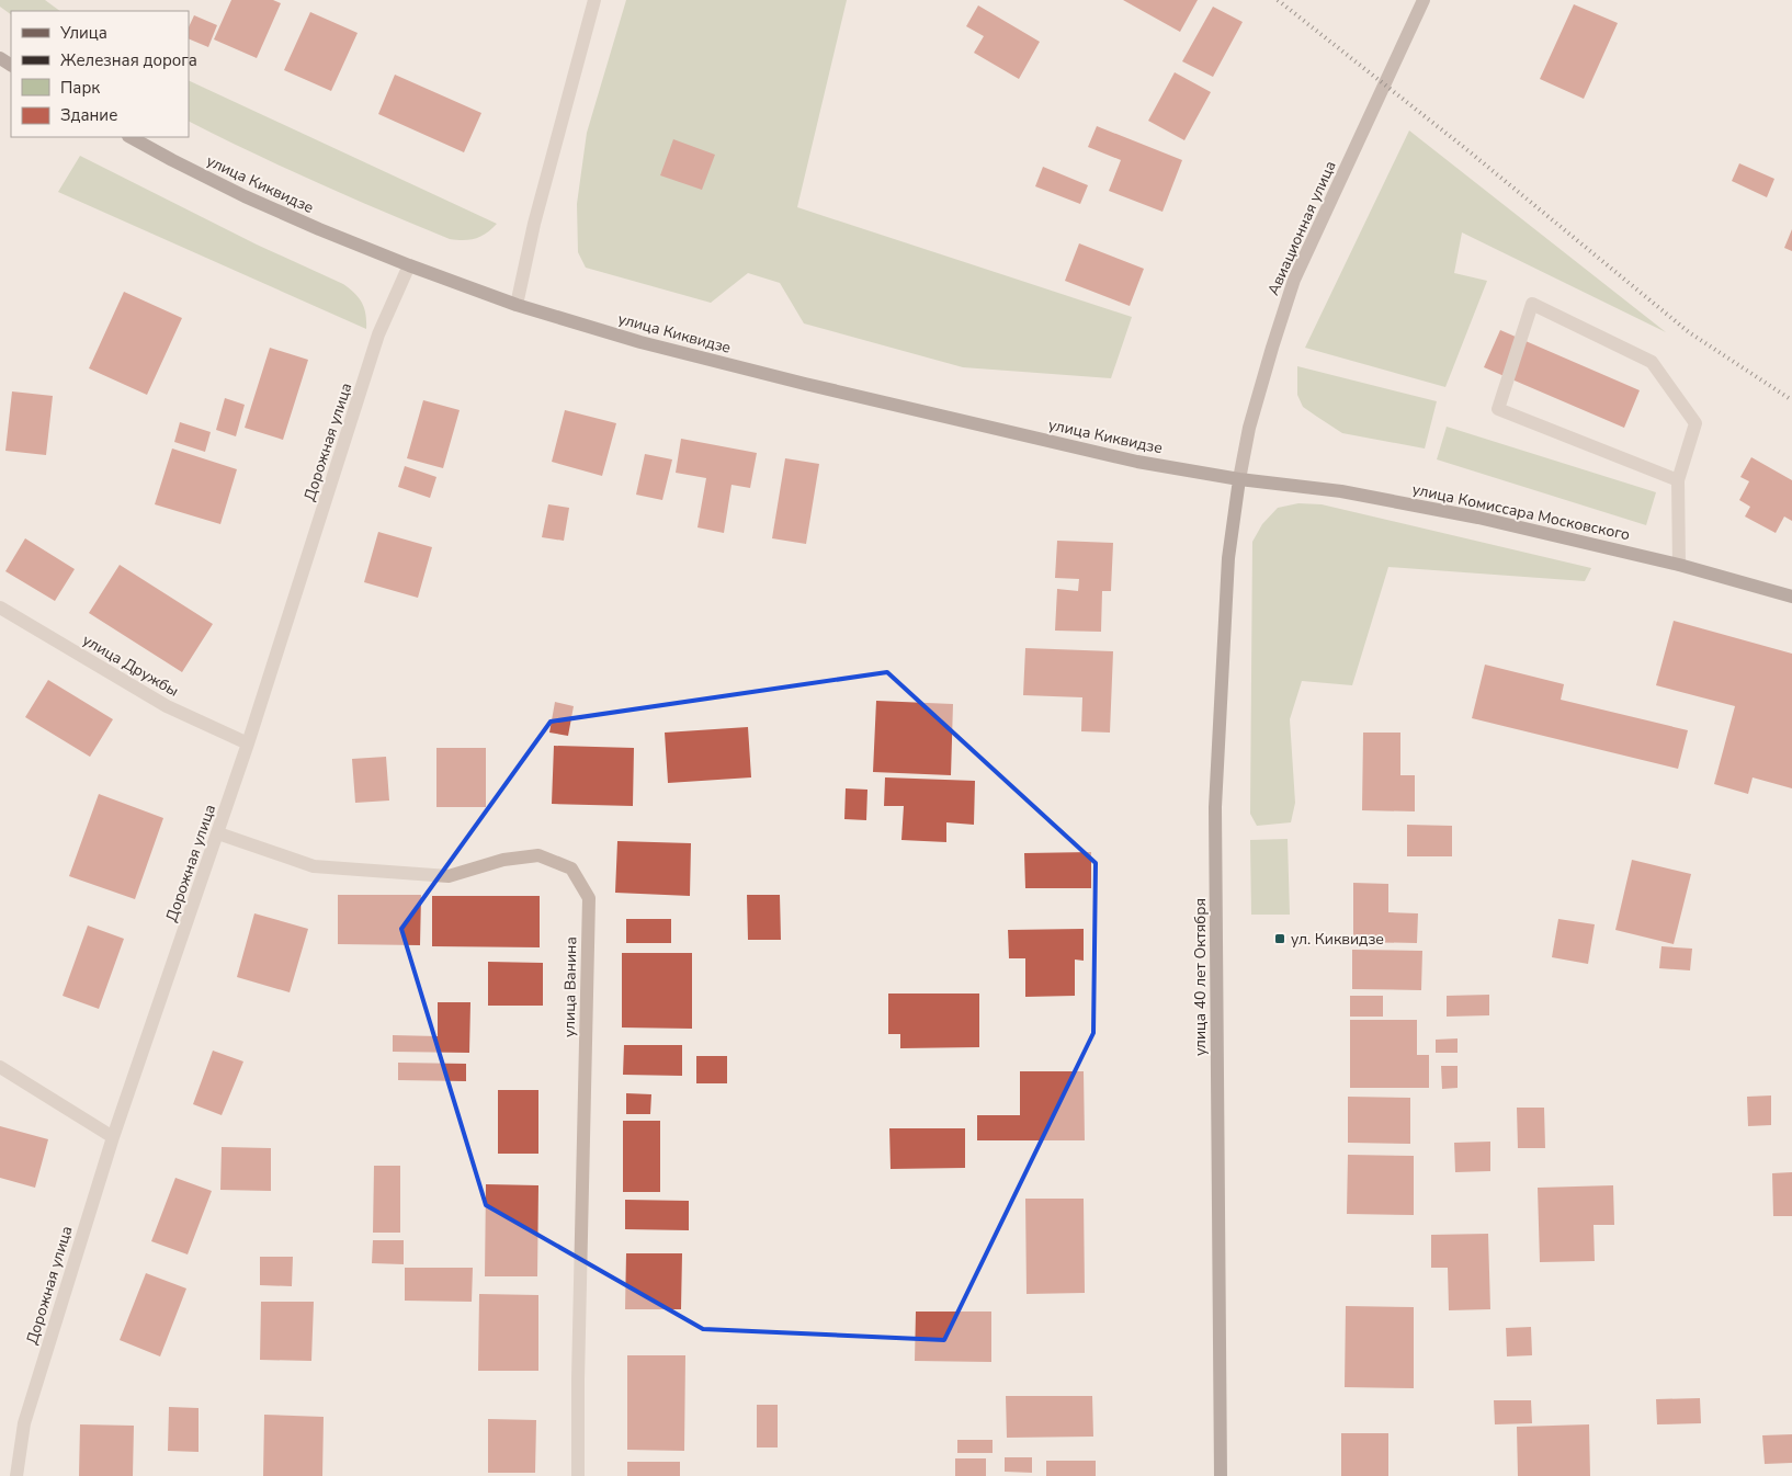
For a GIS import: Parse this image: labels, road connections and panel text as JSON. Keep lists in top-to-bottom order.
{
  "streets": {
    "main road": [
      "улица Киквидзе",
      "Авиационная улица",
      "улица Комиссара Московского",
      "улица 40 лет Октября"
    ],
    "street": ["Дорожная улица", "улица Дружбы", "улица Ванина"]
  },
  "crossings": [
    ["улица Киквидзе", "Авиационная улица"],
    ["улица Киквидзе", "Дорожная улица"],
    ["улица Киквидзе", "улица Комиссара Московского"],
    ["улица Киквидзе", "улица 40 лет Октября"],
    ["Авиационная улица", "улица Комиссара Московского"],
    ["Авиационная улица", "улица 40 лет Октября"],
    ["Дорожная улица", "улица Дружбы"],
    ["Дорожная улица", "улица Ванина"],
    ["улица Комиссара Московского", "улица 40 лет Октября"]
  ],
  "places": {
    "transit": ["ул. Киквидзе"]
  },
  "legend": [
    "Улица",
    "Железная дорога",
    "Парк",
    "Здание"
  ]
}
